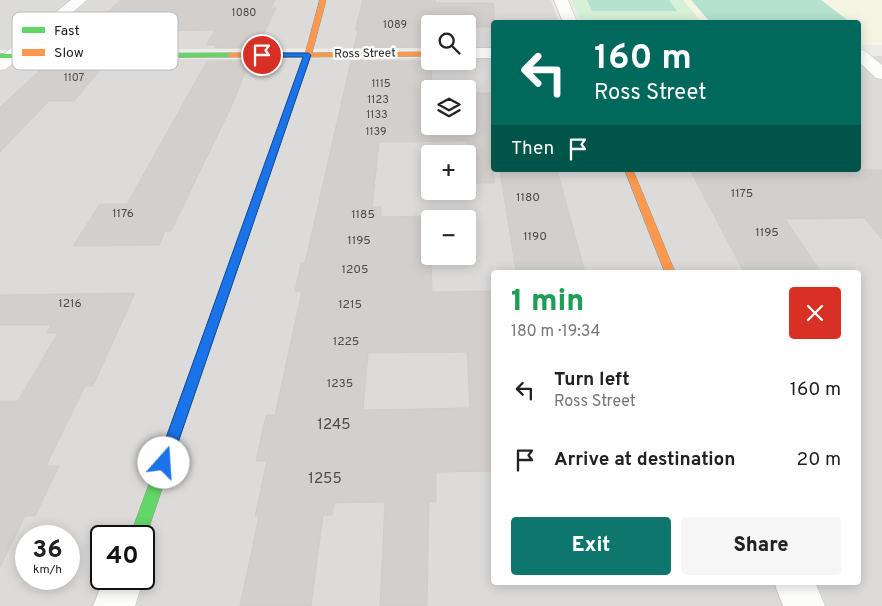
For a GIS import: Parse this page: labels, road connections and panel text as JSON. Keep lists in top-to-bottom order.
{
  "streets": {
    "street": ["Ross Street"]
  },
  "house_numbers": [
    "1080",
    "1089",
    "1107",
    "1115",
    "1123",
    "1133",
    "1139",
    "1175",
    "1180",
    "1176",
    "1185",
    "1195",
    "1190",
    "1195",
    "1205",
    "1216",
    "1215",
    "1225",
    "1235",
    "1245",
    "1255"
  ],
  "legend": ["Fast", "Slow"],
  "page": {
    "map_buttons": ["+", "−"],
    "turn": ["160 m", "Ross Street"],
    "then": "Then",
    "heading": ["1 min", "180 m · 19:34"],
    "list": [
      {
        "name": "Turn left",
        "note": "Ross Street",
        "value": "160 m"
      },
      {
        "name": "Arrive at destination",
        "value": "20 m"
      }
    ],
    "buttons": ["Exit", "Share"],
    "speed": "36 km/h",
    "limit": "40"
  }
}
